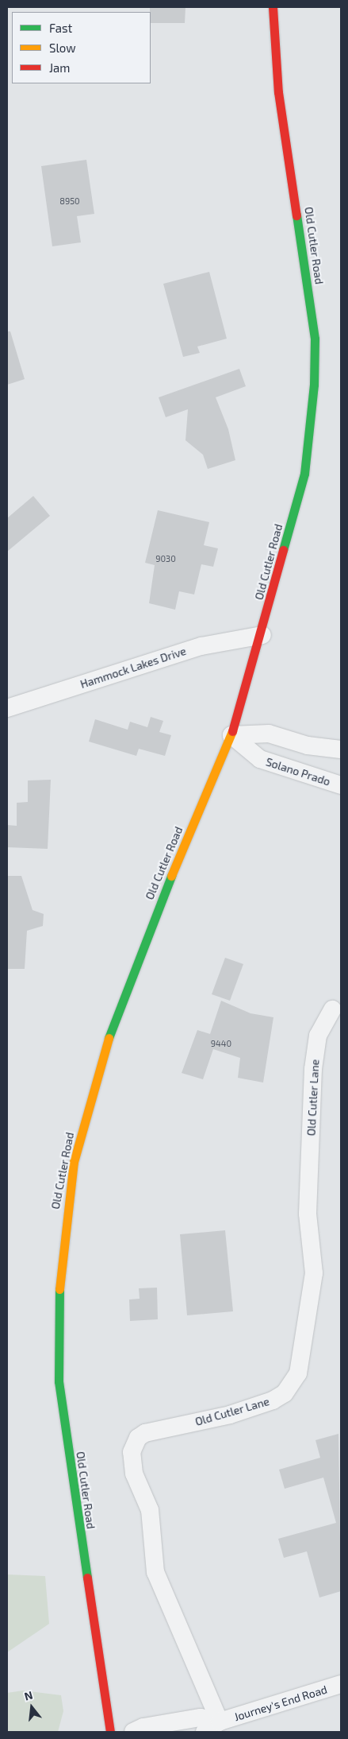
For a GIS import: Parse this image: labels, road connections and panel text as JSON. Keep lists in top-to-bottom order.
{
  "streets": {
    "main road": ["Old Cutler Road"],
    "street": [
      "Hammock Lakes Drive",
      "Solano Prado",
      "Old Cutler Lane",
      "Journey's End Road"
    ]
  },
  "crossings": [
    ["Old Cutler Road", "Hammock Lakes Drive"],
    ["Old Cutler Road", "Solano Prado"],
    ["Old Cutler Lane", "Journey's End Road"]
  ],
  "house_numbers": ["8950", "9030", "9440"],
  "legend": ["Fast", "Slow", "Jam"],
  "north": "top"
}
